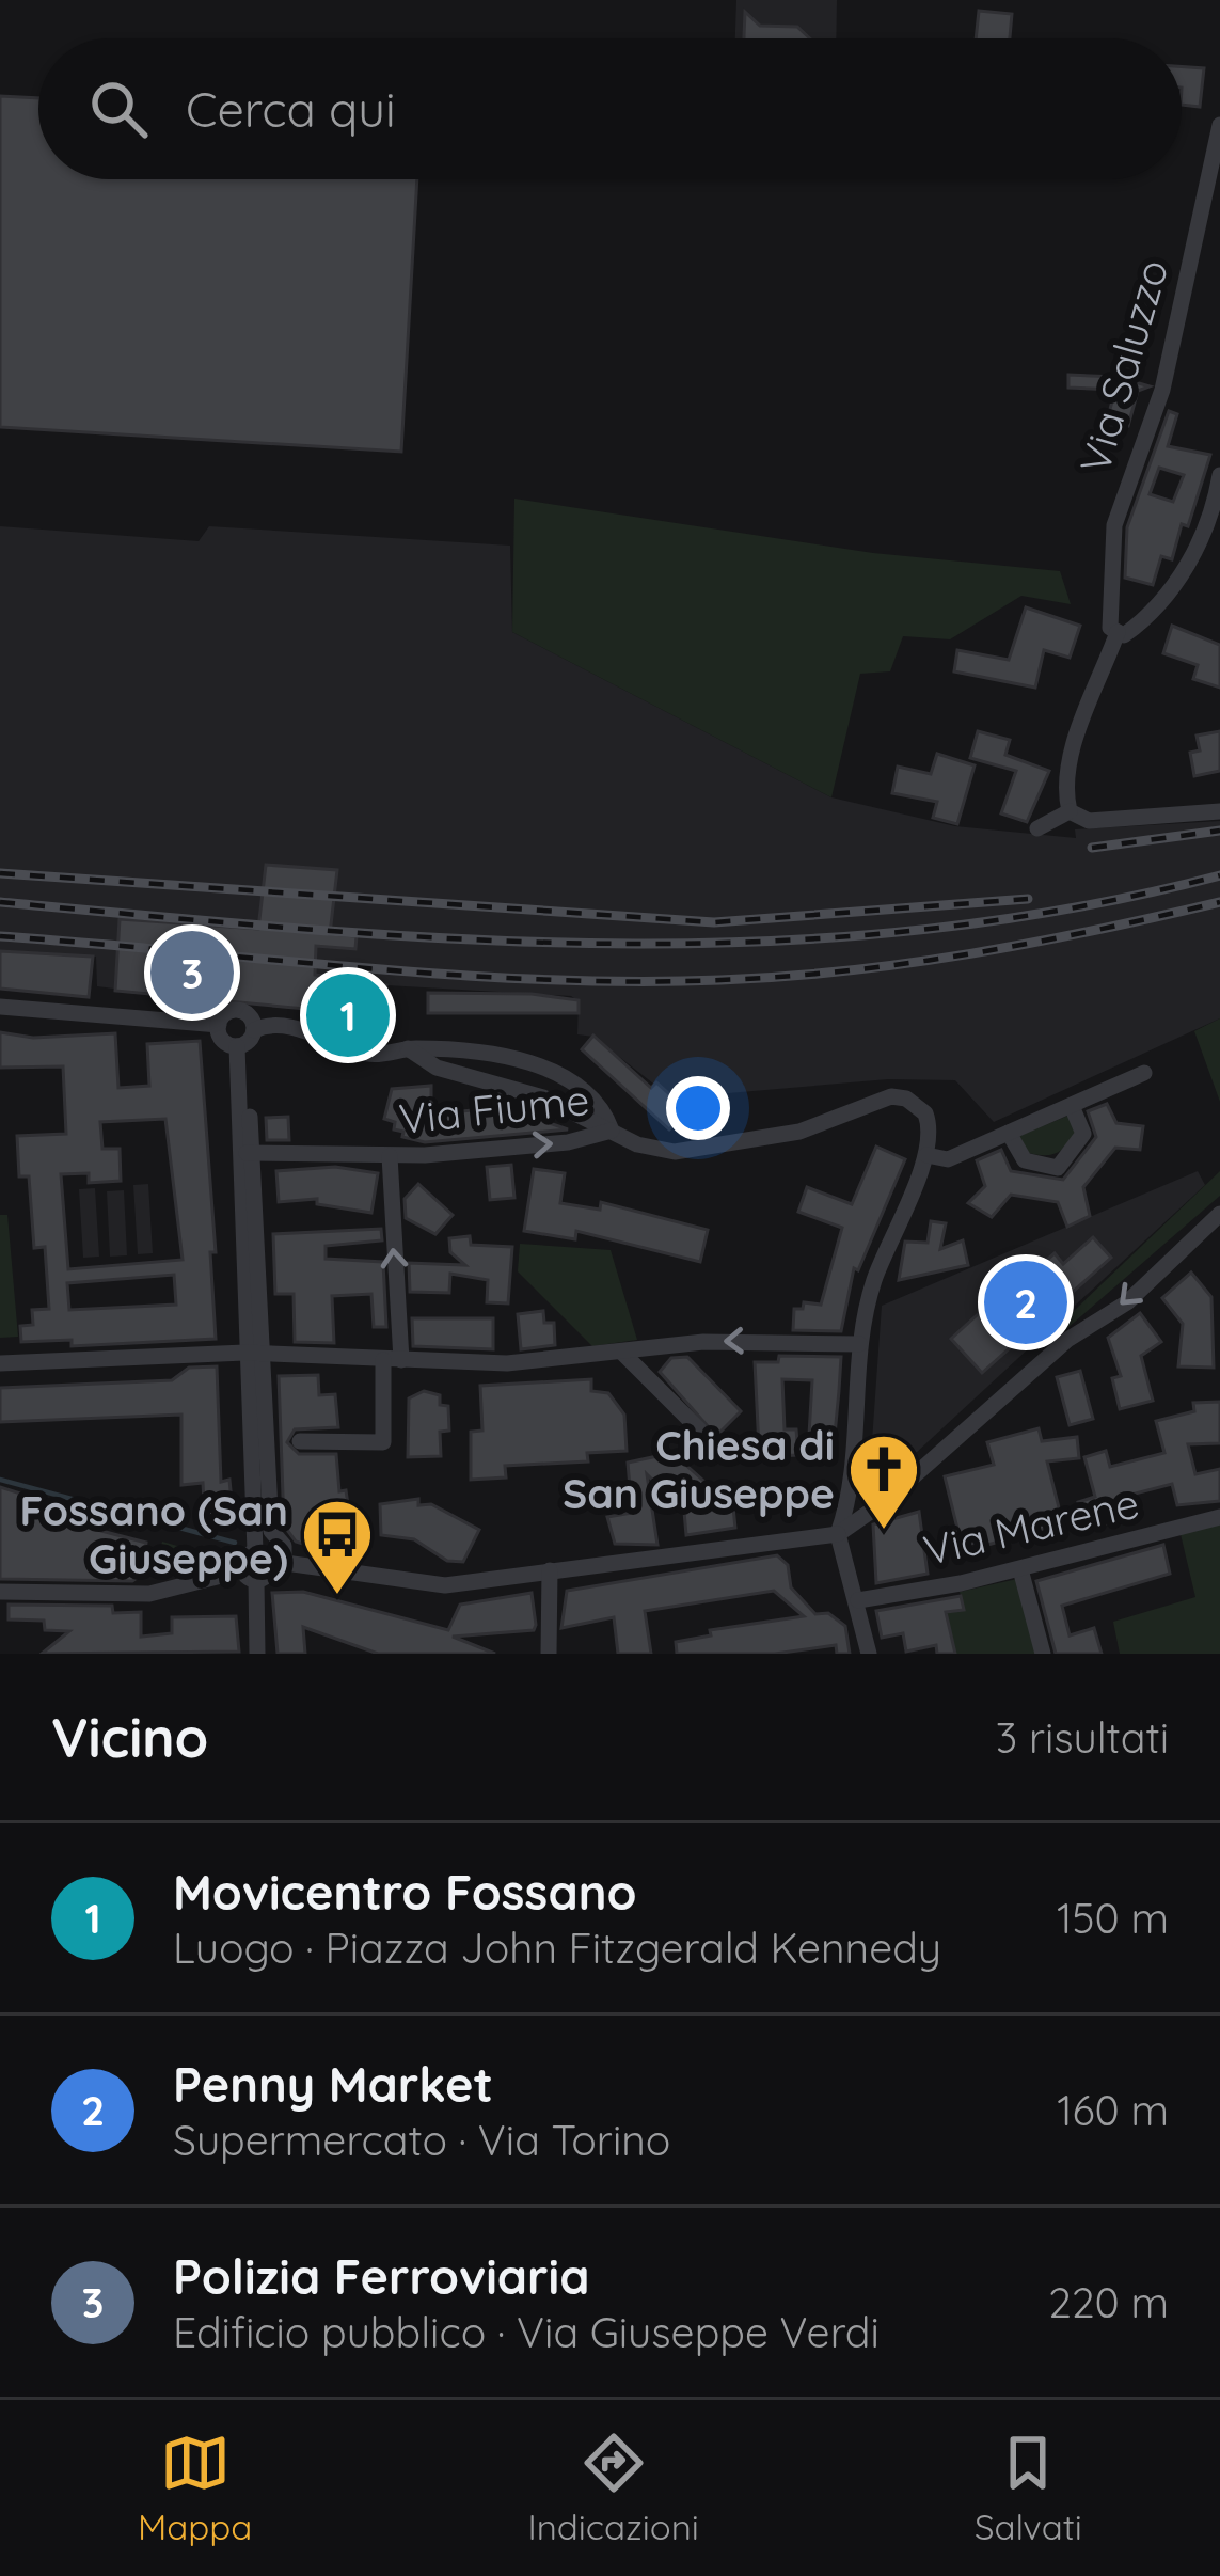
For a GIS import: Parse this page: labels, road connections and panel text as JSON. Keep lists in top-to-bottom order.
{
  "streets": {
    "street": ["Via Saluzzo", "Via Fiume", "Via Marene"]
  },
  "places": {
    "church": ["Chiesa di San Giuseppe"],
    "bus stop": ["Fossano (San Giuseppe)"]
  },
  "page": {
    "search": "Cerca qui",
    "pins": ["3", "1", "2"],
    "heading": ["Vicino", "3 risultati"],
    "list": [
      {
        "mark": "1",
        "name": "Movicentro Fossano",
        "note": "Luogo · Piazza John Fitzgerald Kennedy",
        "value": "150 m"
      },
      {
        "mark": "2",
        "name": "Penny Market",
        "note": "Supermercato · Via Torino",
        "value": "160 m"
      },
      {
        "mark": "3",
        "name": "Polizia Ferroviaria",
        "note": "Edificio pubblico · Via Giuseppe Verdi",
        "value": "220 m"
      }
    ],
    "nav": ["Mappa", "Indicazioni", "Salvati"]
  }
}
